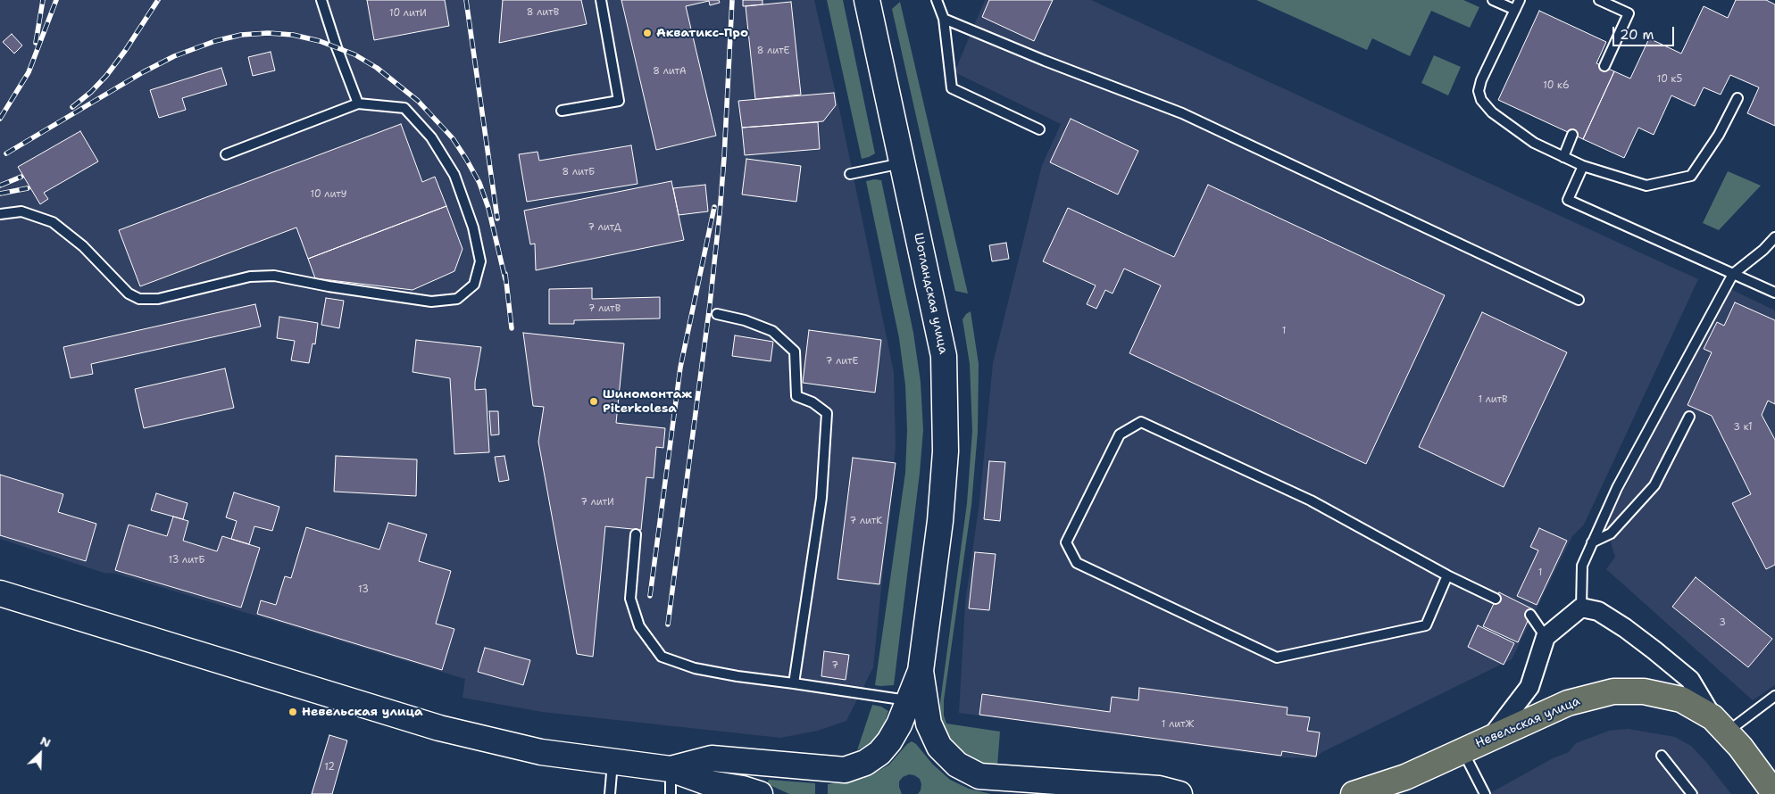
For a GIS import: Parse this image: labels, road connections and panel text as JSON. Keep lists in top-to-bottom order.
{
  "streets": {
    "main road": ["Невельская улица"],
    "street": ["Шотландская улица"]
  },
  "places": ["Акватикс-Про", "Шиномонтаж Piterkolesa", "Невельская улица"],
  "house_numbers": [
    "8 литВ",
    "10 литИ",
    "8 литЕ",
    "8 литА",
    "10 к5",
    "10 к6",
    "8 литБ",
    "10 литУ",
    "7 литД",
    "7 литВ",
    "1",
    "7 литЕ",
    "1 литВ",
    "3 к1",
    "7 литИ",
    "7 литК",
    "13 литБ",
    "1",
    "13",
    "3",
    "7",
    "1 литЖ",
    "12"
  ],
  "scale_bar": "20 m",
  "north": "top right"
}
